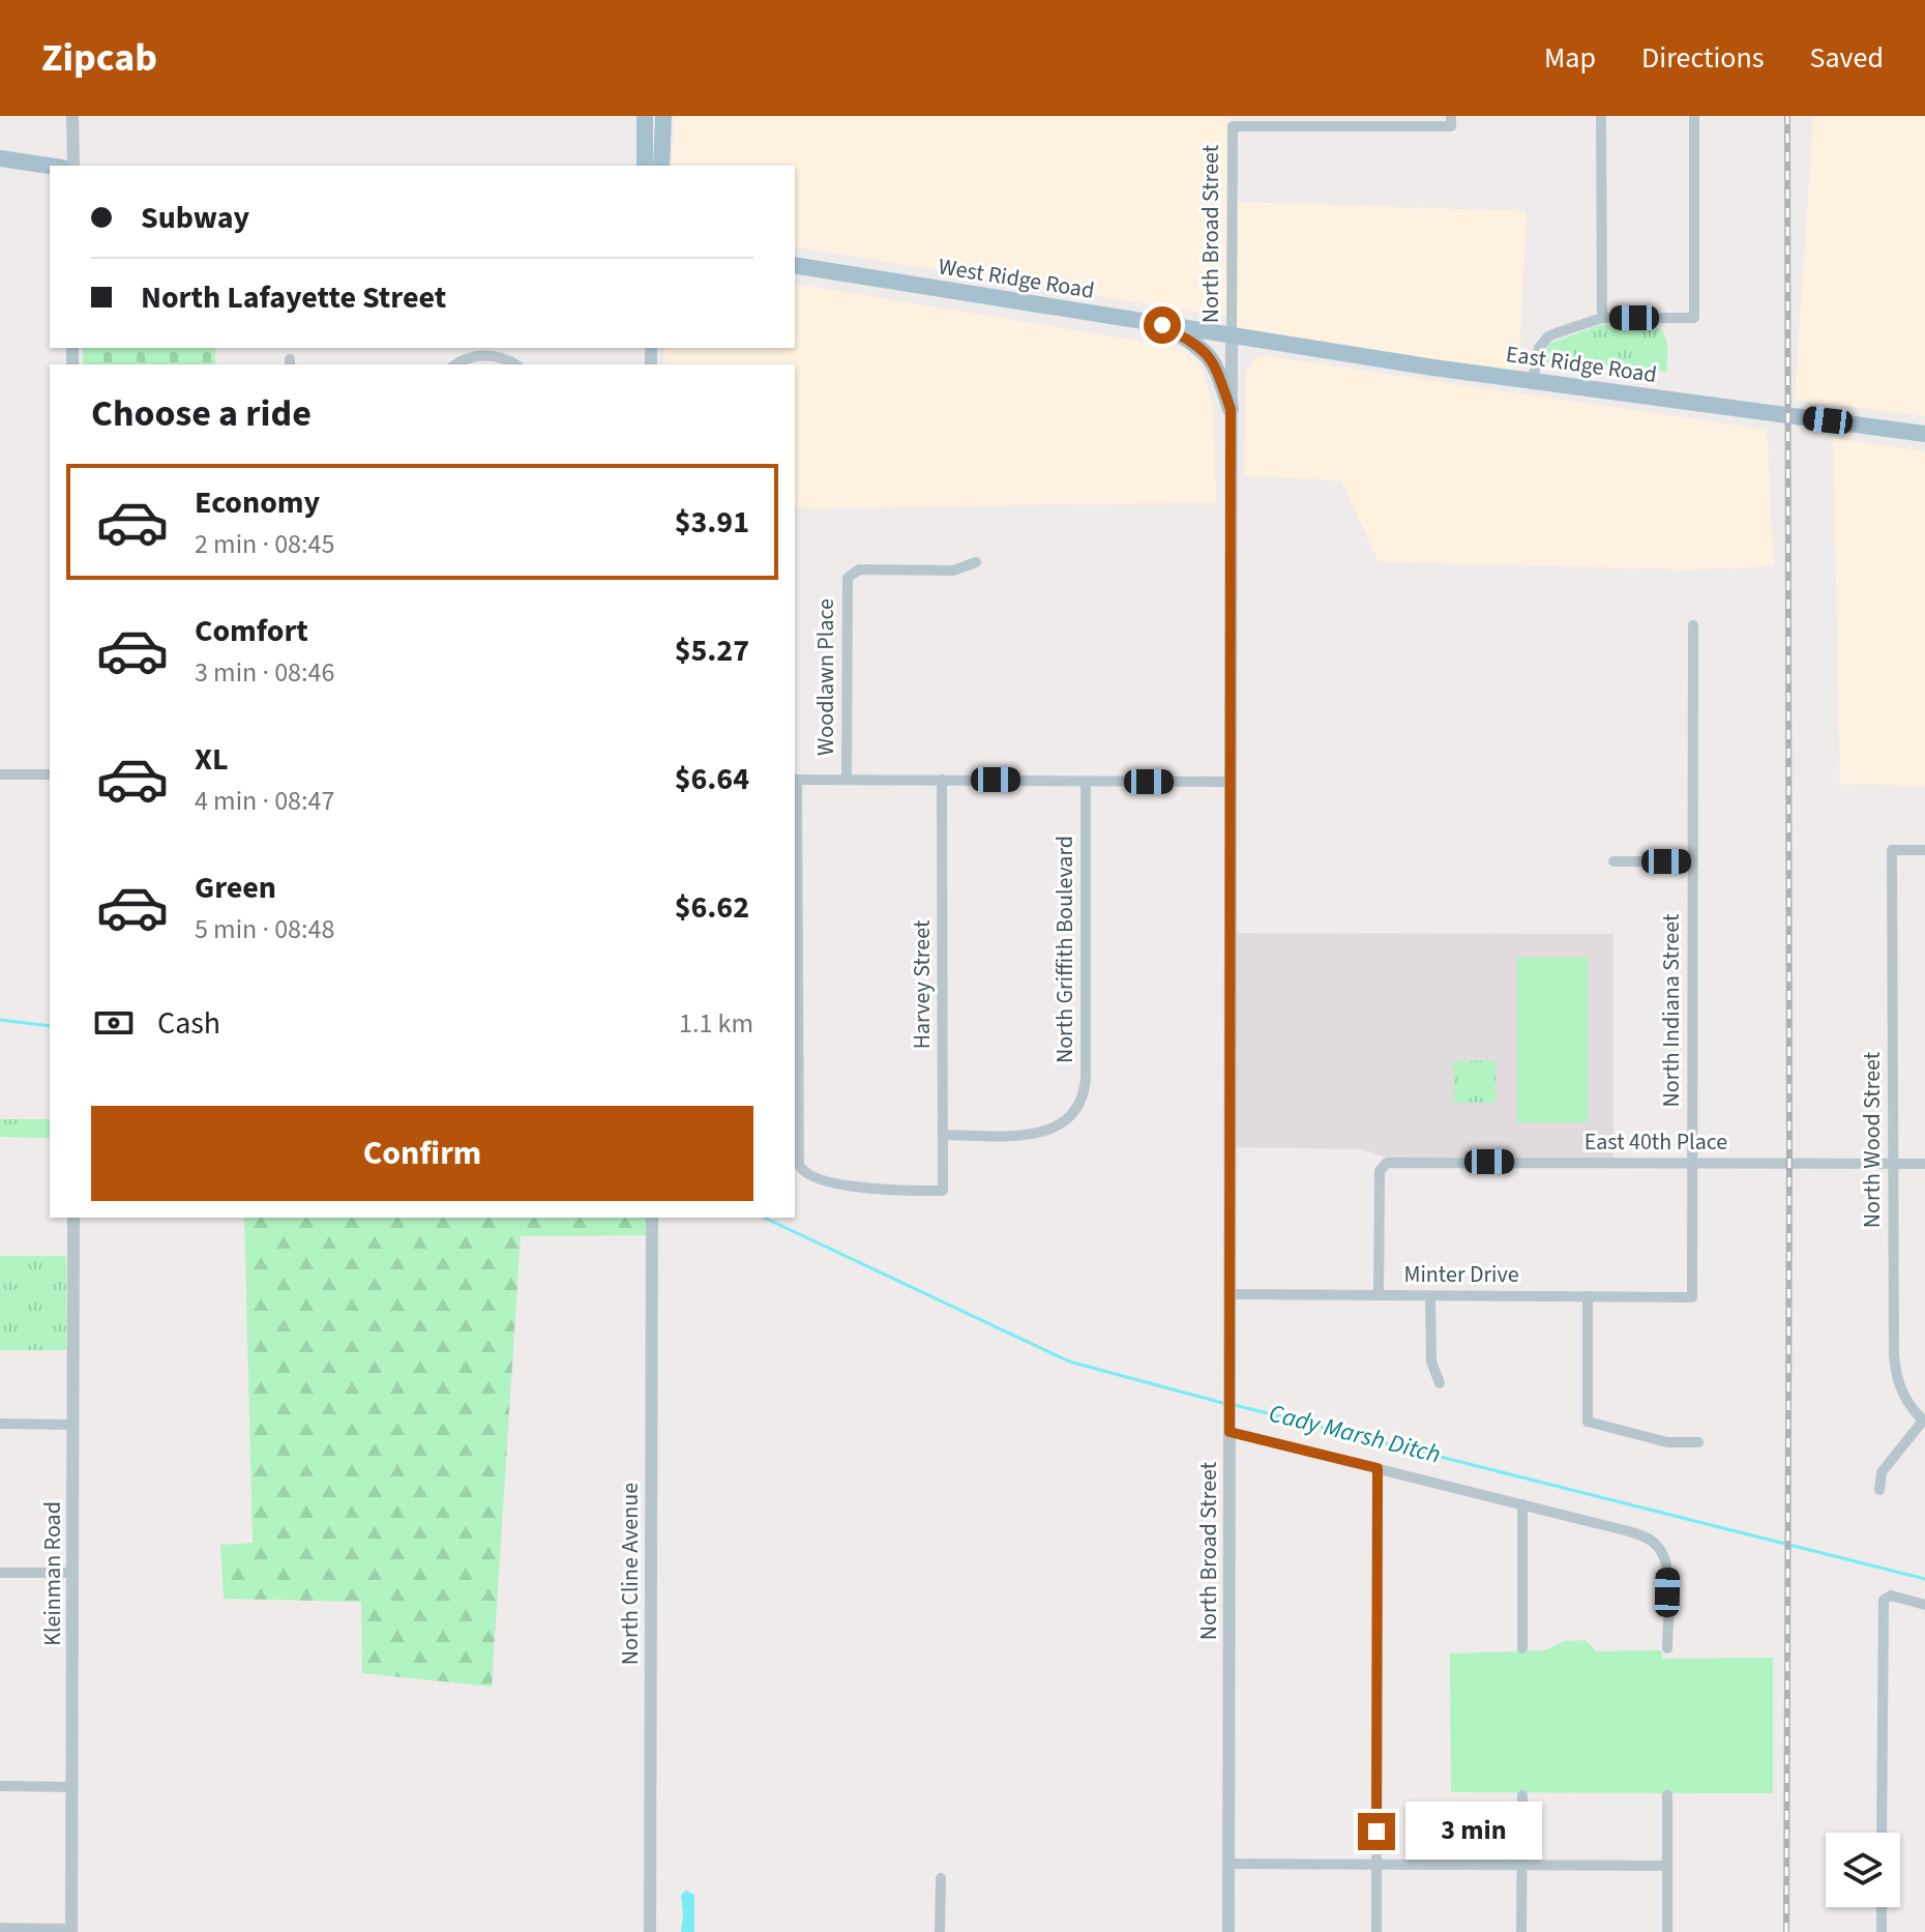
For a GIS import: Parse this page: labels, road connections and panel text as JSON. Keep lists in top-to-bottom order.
{
  "streets": {
    "main road": ["West Ridge Road", "East Ridge Road"],
    "street": [
      "North Broad Street",
      "Woodlawn Place",
      "North Griffith Boulevard",
      "Harvey Street",
      "North Indiana Street",
      "North Wood Street",
      "East 40th Place",
      "Minter Drive",
      "Kleinman Road",
      "North Cline Avenue"
    ]
  },
  "crossings": [
    ["North Broad Street", "West Ridge Road"],
    ["North Broad Street", "East Ridge Road"],
    ["North Broad Street", "Minter Drive"],
    ["West Ridge Road", "East Ridge Road"],
    ["North Griffith Boulevard", "Harvey Street"],
    ["North Indiana Street", "East 40th Place"],
    ["North Indiana Street", "Minter Drive"],
    ["North Wood Street", "East 40th Place"],
    ["East 40th Place", "Minter Drive"]
  ],
  "water": ["Cady Marsh Ditch"],
  "page": {
    "header": "Zipcab",
    "nav": ["Map", "Directions", "Saved"],
    "banner": ["Subway", "North Lafayette Street"],
    "heading": "Choose a ride",
    "list": [
      {
        "name": "Economy",
        "note": "2 min · 08:45",
        "value": "$3.91"
      },
      {
        "name": "Comfort",
        "note": "3 min · 08:46",
        "value": "$5.27"
      },
      {
        "name": "XL",
        "note": "4 min · 08:47",
        "value": "$6.64"
      },
      {
        "name": "Green",
        "note": "5 min · 08:48",
        "value": "$6.62"
      }
    ],
    "pay": ["Cash", "1.1 km"],
    "buttons": "Confirm",
    "bubble": "3 min"
  }
}
